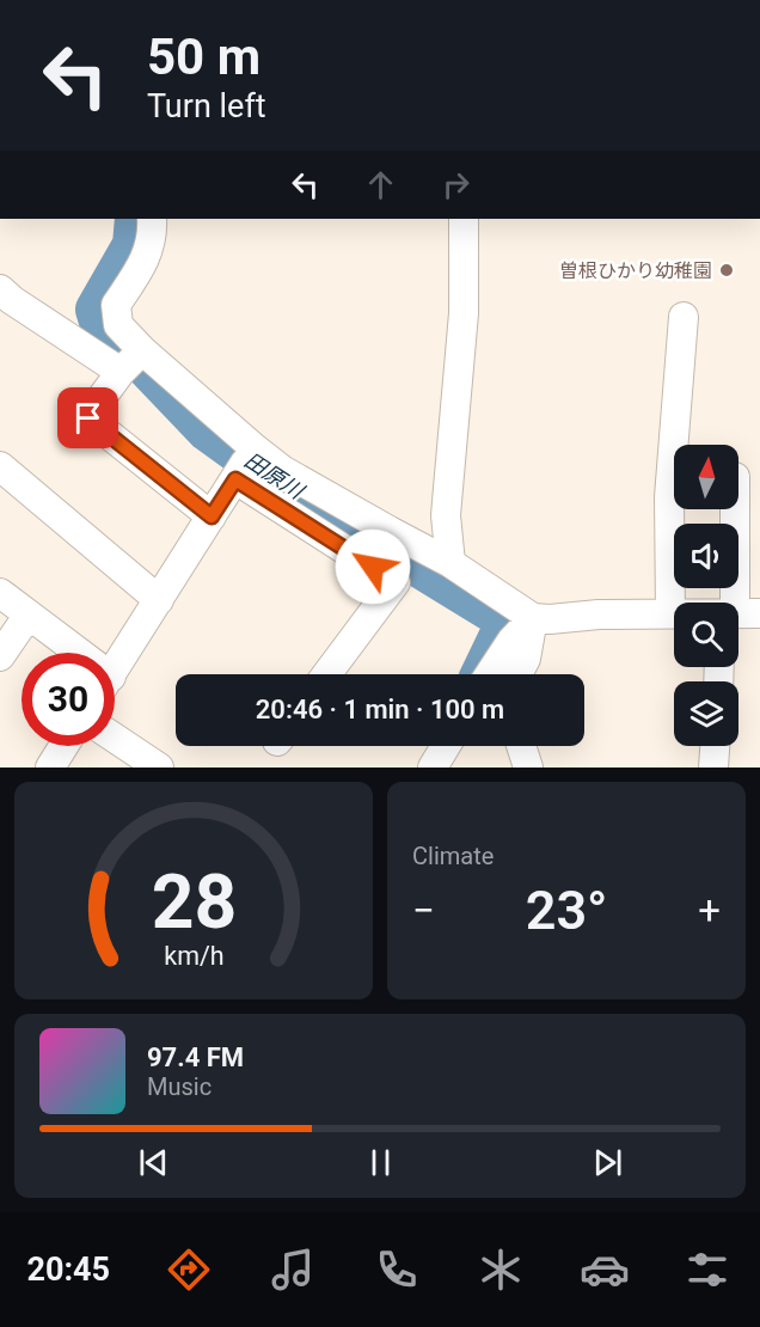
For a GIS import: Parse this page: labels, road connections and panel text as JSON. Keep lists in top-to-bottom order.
{
  "water": ["田原川"],
  "places": ["曽根ひかり幼稚園"],
  "north": "top",
  "page": {
    "turn": ["50 m", "Turn left"],
    "limit": "30",
    "trip": "20:46 · 1 min · 100 m",
    "tile": "Climate",
    "heat": ["−", "23°", "+"],
    "song": ["97.4 FM", "Music"],
    "tabs": "20:45",
    "gauge": ["28", "km/h"]
  }
}
